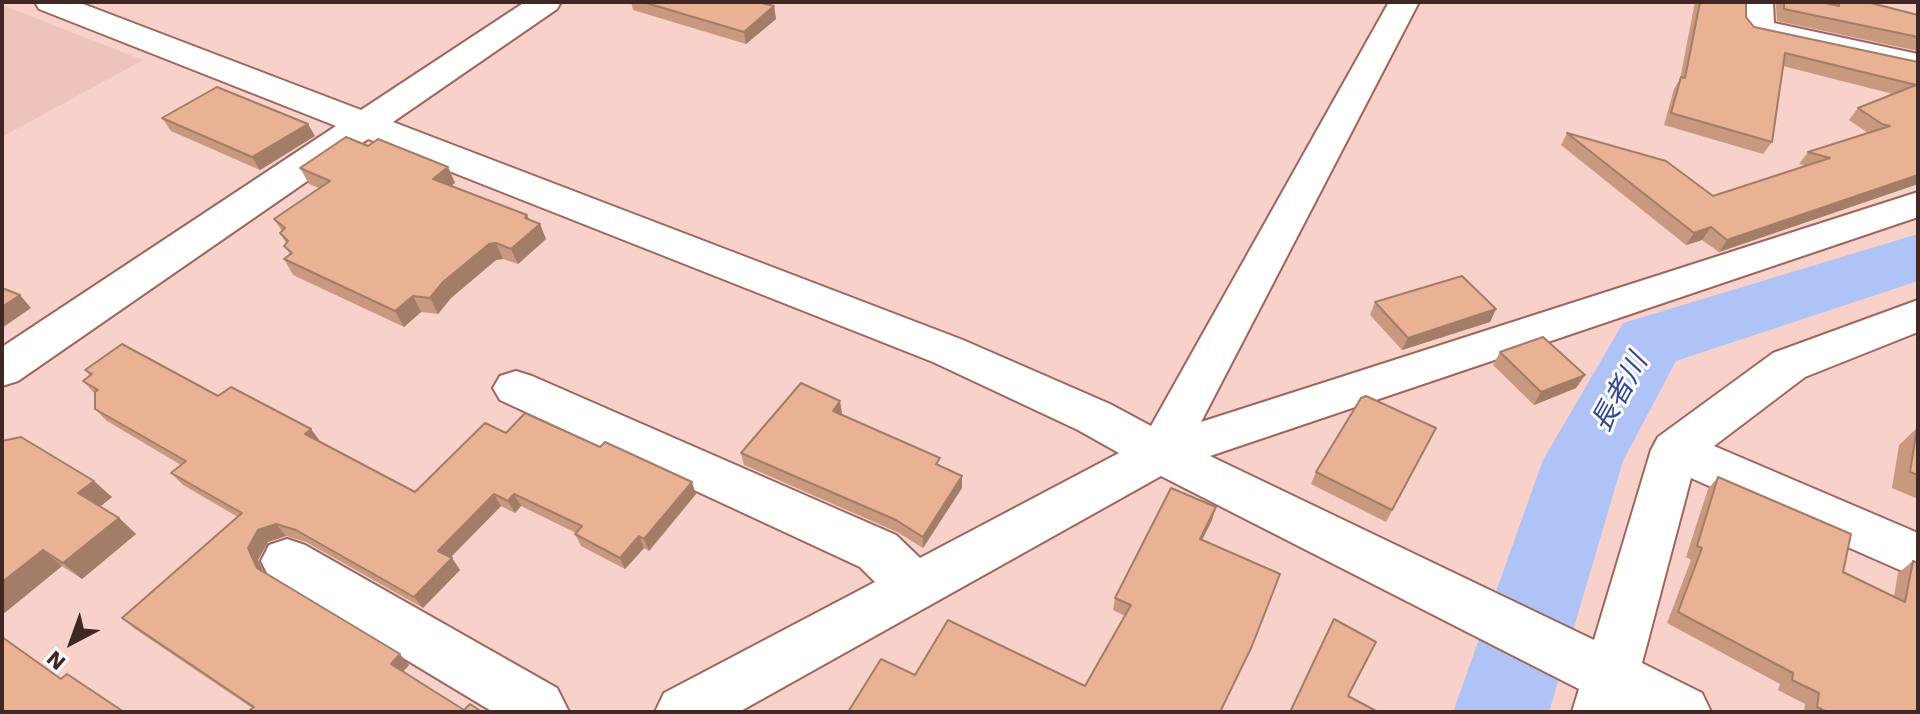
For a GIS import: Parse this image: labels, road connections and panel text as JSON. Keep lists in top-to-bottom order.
{
  "water": ["長者川"],
  "north": "bottom left"
}
